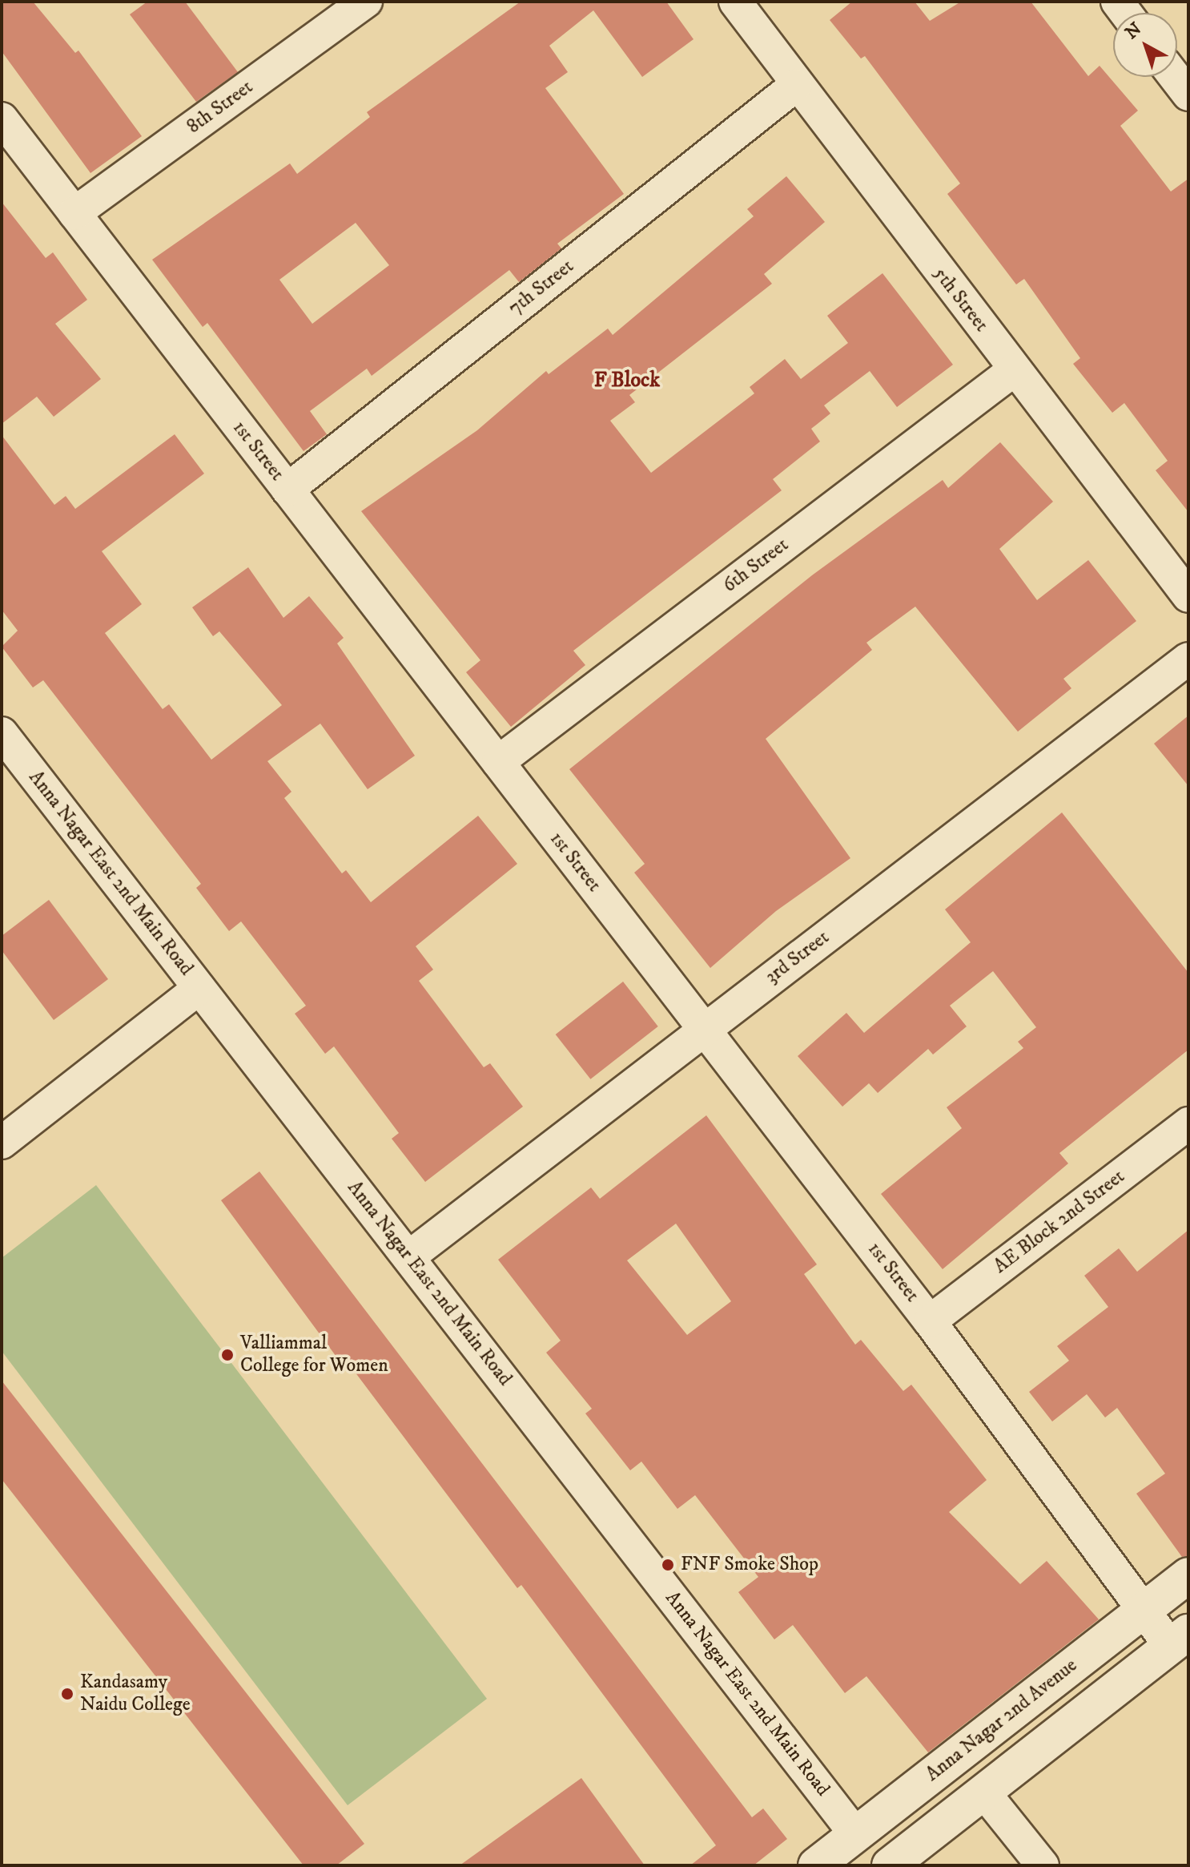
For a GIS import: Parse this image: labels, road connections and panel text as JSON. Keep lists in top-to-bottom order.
{
  "streets": {
    "main road": ["Anna Nagar 2nd Avenue"],
    "street": [
      "8th Street",
      "7th Street",
      "5th Street",
      "1st Street",
      "6th Street",
      "Anna Nagar East 2nd Main Road",
      "3rd Street",
      "AE Block 2nd Street"
    ]
  },
  "crossings": [
    ["8th Street", "1st Street"],
    ["7th Street", "5th Street"],
    ["7th Street", "1st Street"],
    ["5th Street", "6th Street"],
    ["1st Street", "6th Street"],
    ["1st Street", "3rd Street"],
    ["1st Street", "AE Block 2nd Street"],
    ["1st Street", "Anna Nagar 2nd Avenue"],
    ["Anna Nagar East 2nd Main Road", "3rd Street"],
    ["Anna Nagar East 2nd Main Road", "Anna Nagar 2nd Avenue"]
  ],
  "districts": ["F Block"],
  "places": ["Valliammal College for Women", "FNF Smoke Shop", "Kandasamy Naidu College"],
  "north": "top left"
}
